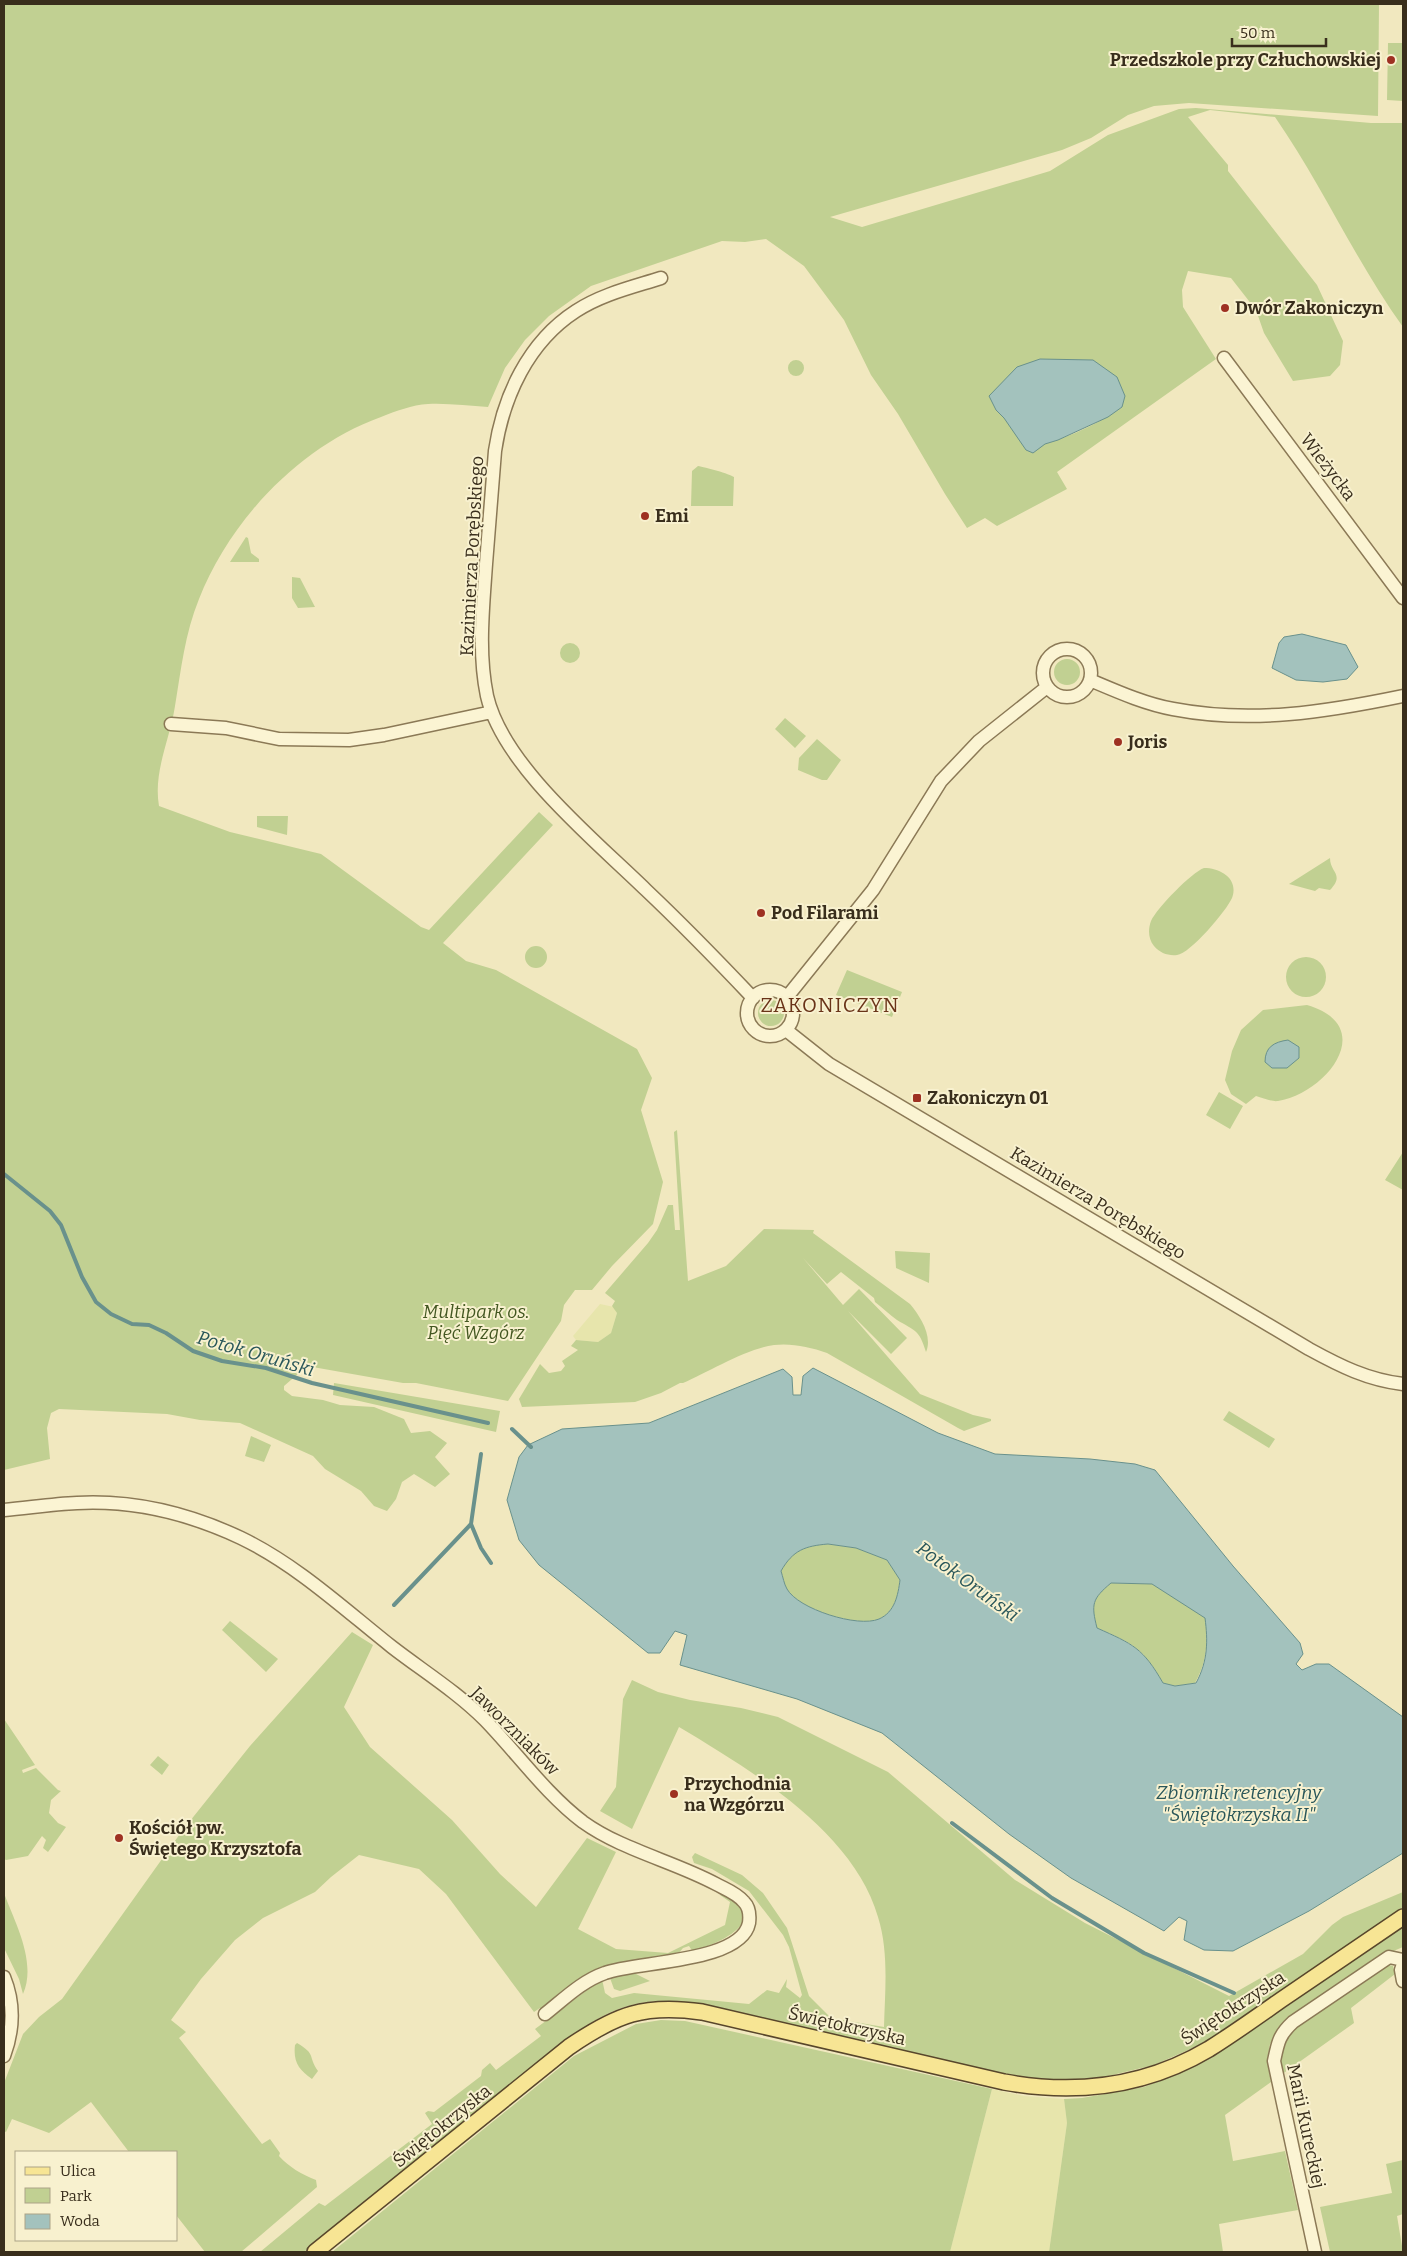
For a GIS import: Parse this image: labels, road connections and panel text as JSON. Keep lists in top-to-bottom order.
{
  "streets": {
    "main road": ["Świętokrzyska"],
    "street": [
      "Wieżycka",
      "Kazimierza Porębskiego",
      "Jaworzniaków",
      "Marii Kureckiej"
    ]
  },
  "districts": ["ZAKONICZYN"],
  "water": ["Potok Oruński", "Zbiornik retencyjny \"Świętokrzyska II\""],
  "parks": ["Multipark os. Pięć Wzgórz"],
  "places": {
    "other": [
      "Przedszkole przy Człuchowskiej",
      "Dwór Zakoniczyn",
      "Emi",
      "Joris",
      "Pod Filarami",
      "Przychodnia na Wzgórzu",
      "Kościół pw. Świętego Krzysztofa"
    ],
    "transit": ["Zakoniczyn 01"]
  },
  "legend": ["Ulica", "Park", "Woda"],
  "scale_bar": "50 m"
}
